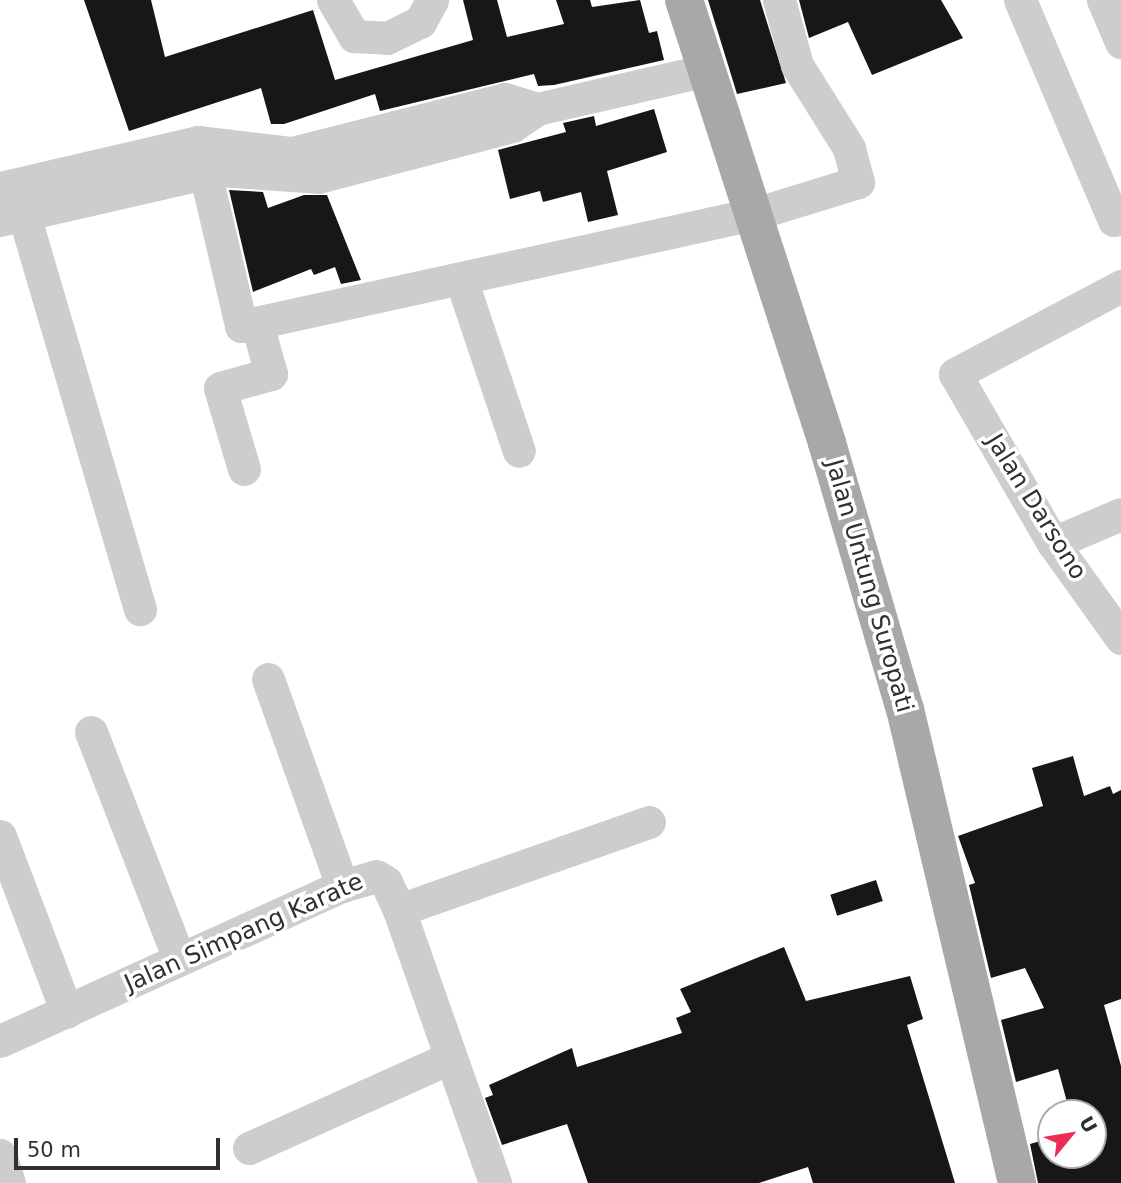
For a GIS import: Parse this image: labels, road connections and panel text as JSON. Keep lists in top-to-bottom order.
{
  "streets": {
    "main road": ["Jalan Untung Suropati"],
    "street": ["Jalan Darsono", "Jalan Simpang Karate"]
  },
  "scale_bar": "50 m",
  "north": "top right"
}
